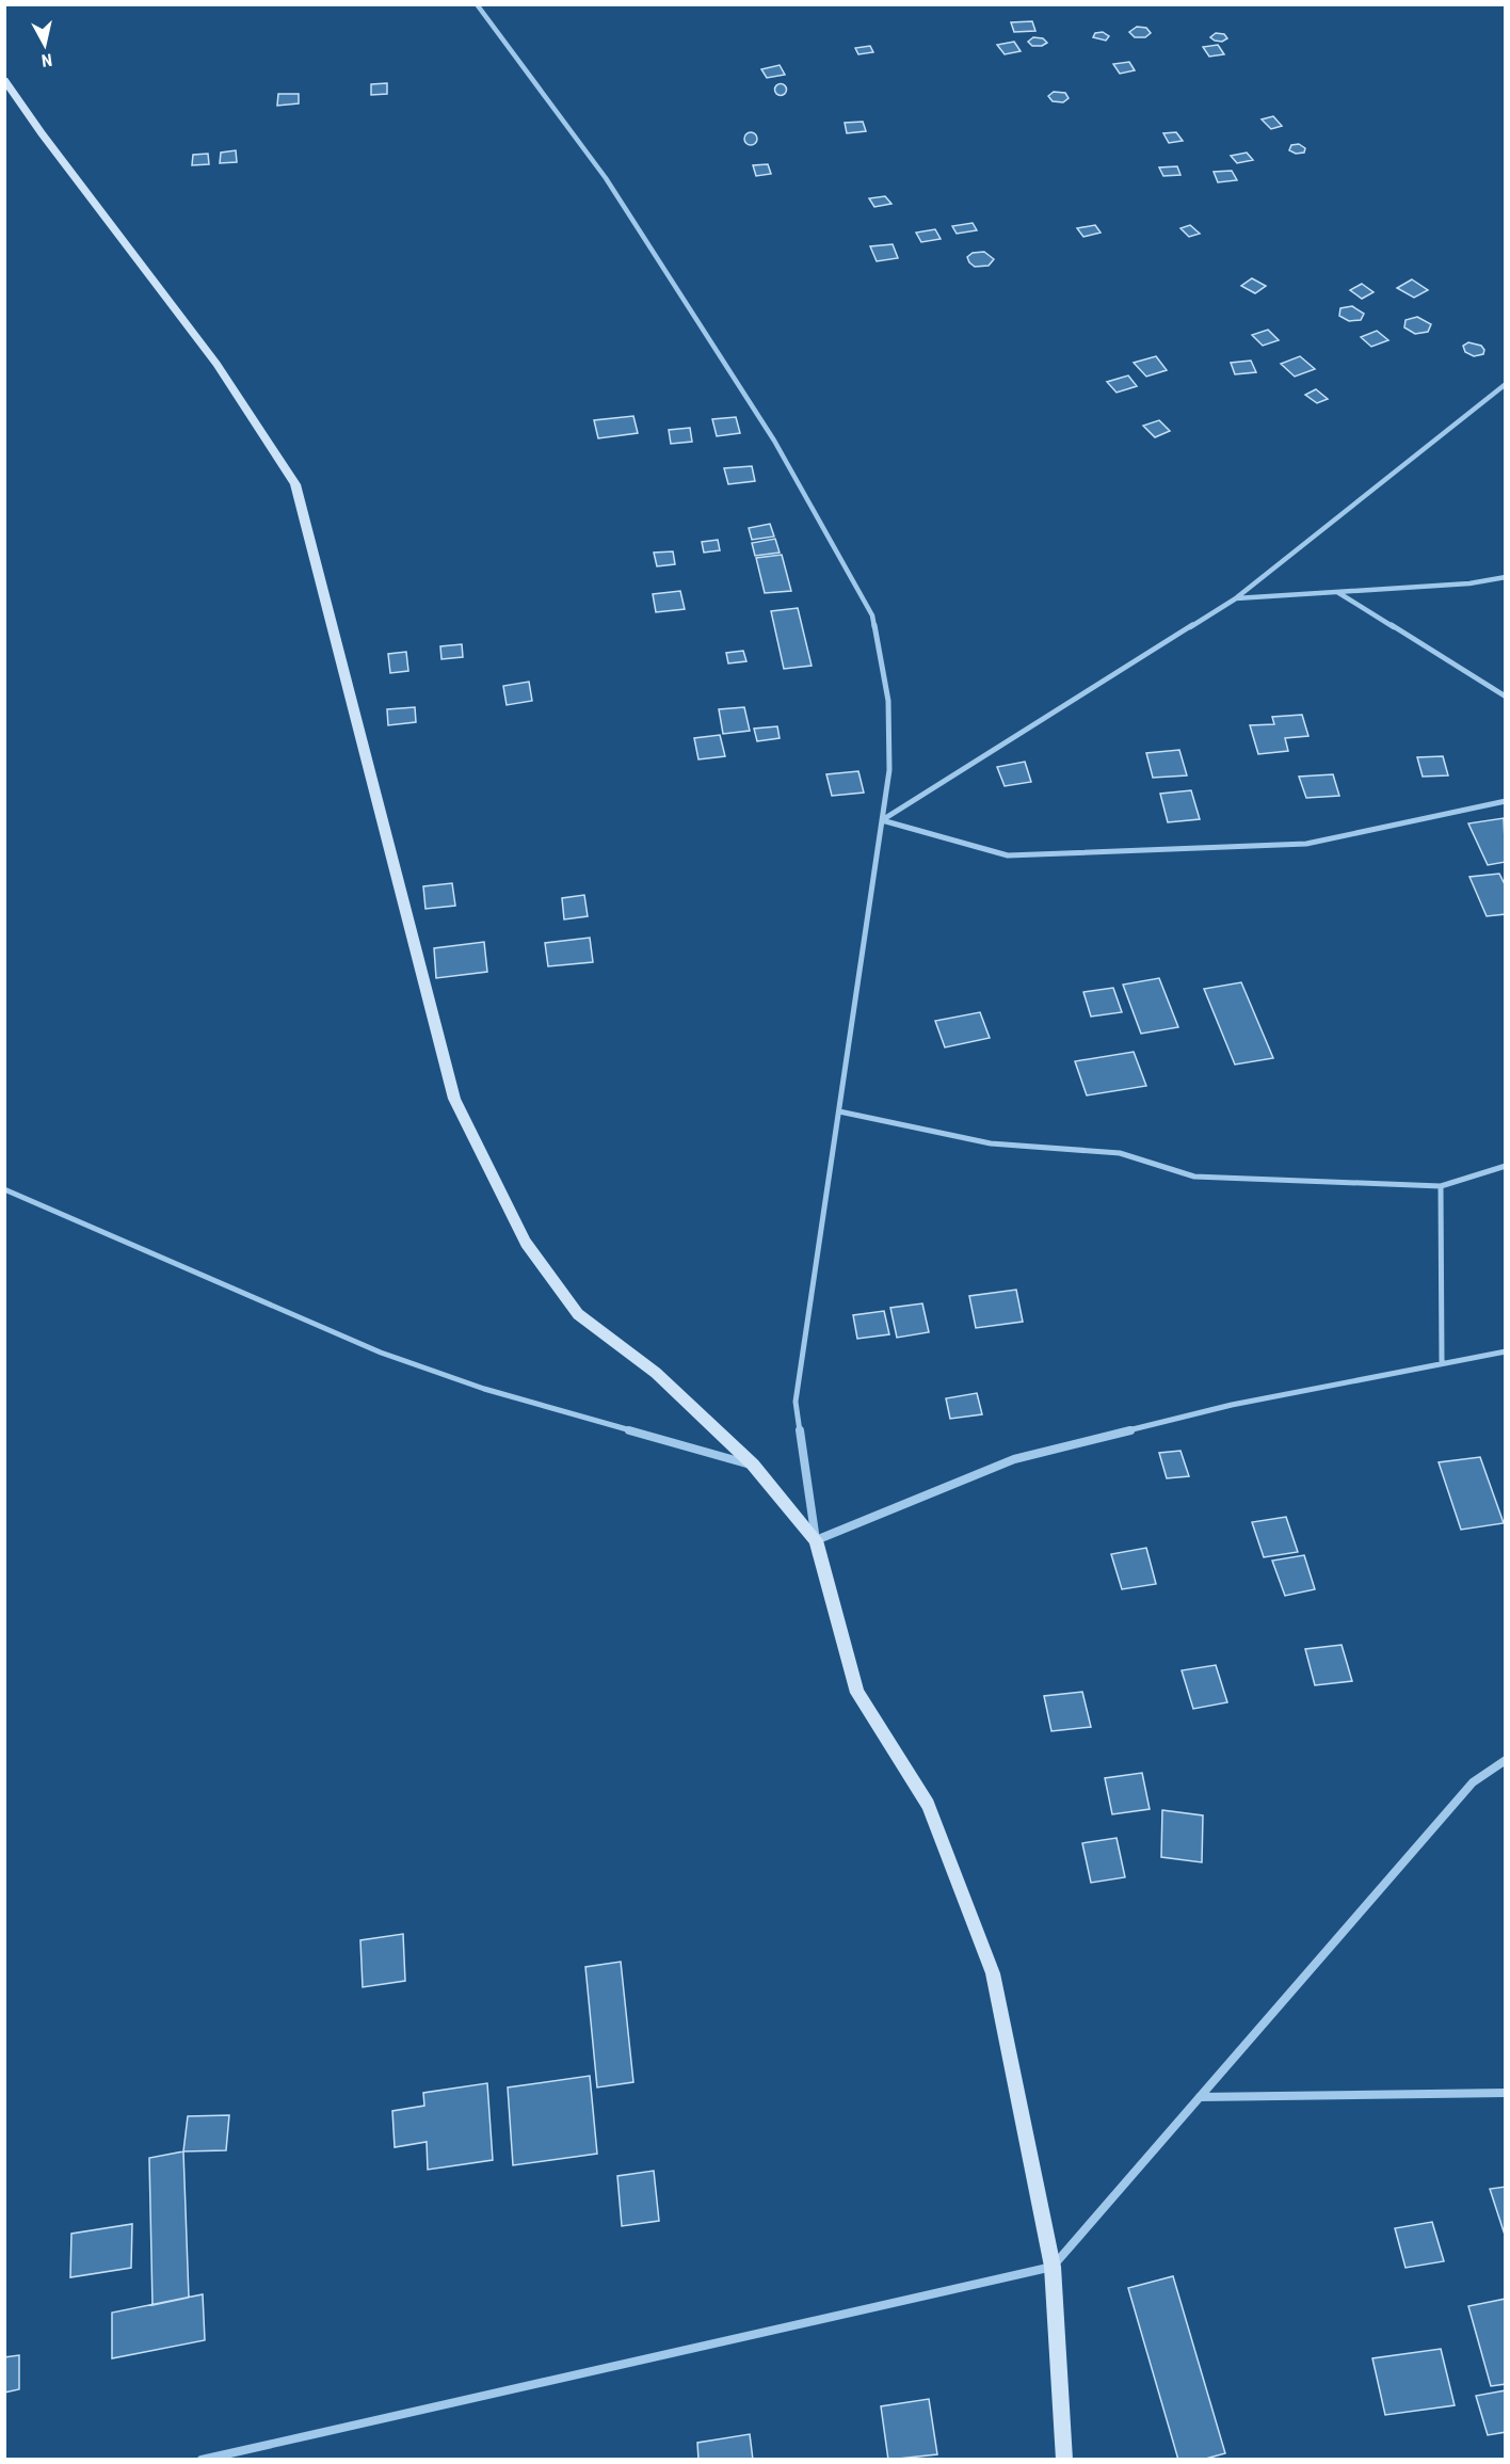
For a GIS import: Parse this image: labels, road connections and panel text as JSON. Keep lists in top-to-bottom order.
{
  "north": "bottom"
}
